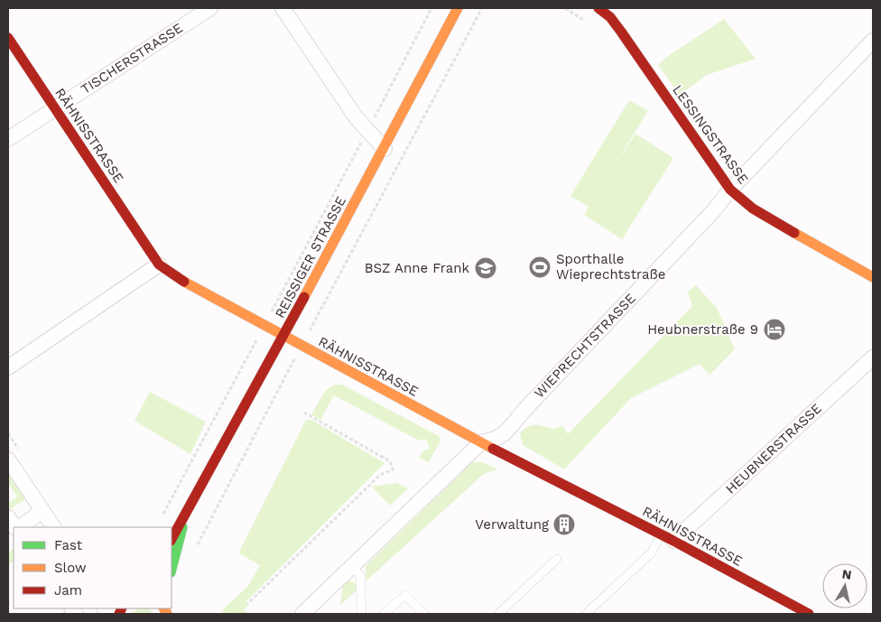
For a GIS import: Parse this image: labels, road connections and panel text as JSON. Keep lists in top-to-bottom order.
{
  "streets": {
    "street": [
      "TISCHERSTRASSE",
      "LESSINGSTRASSE",
      "RÄHNISSTRASSE",
      "REISSIGER STRASSE",
      "WIEPRECHTSTRASSE",
      "HEUBNERSTRASSE"
    ]
  },
  "crossings": [
    ["TISCHERSTRASSE", "RÄHNISSTRASSE"],
    ["LESSINGSTRASSE", "WIEPRECHTSTRASSE"],
    ["RÄHNISSTRASSE", "REISSIGER STRASSE"],
    ["RÄHNISSTRASSE", "WIEPRECHTSTRASSE"],
    ["RÄHNISSTRASSE", "HEUBNERSTRASSE"]
  ],
  "places": {
    "sports": ["Sporthalle Wieprechtstraße"],
    "school or university": ["BSZ Anne Frank"],
    "hotel": ["Heubnerstraße 9"],
    "building": ["Verwaltung"]
  },
  "legend": ["Fast", "Slow", "Jam"],
  "north": "top"
}
